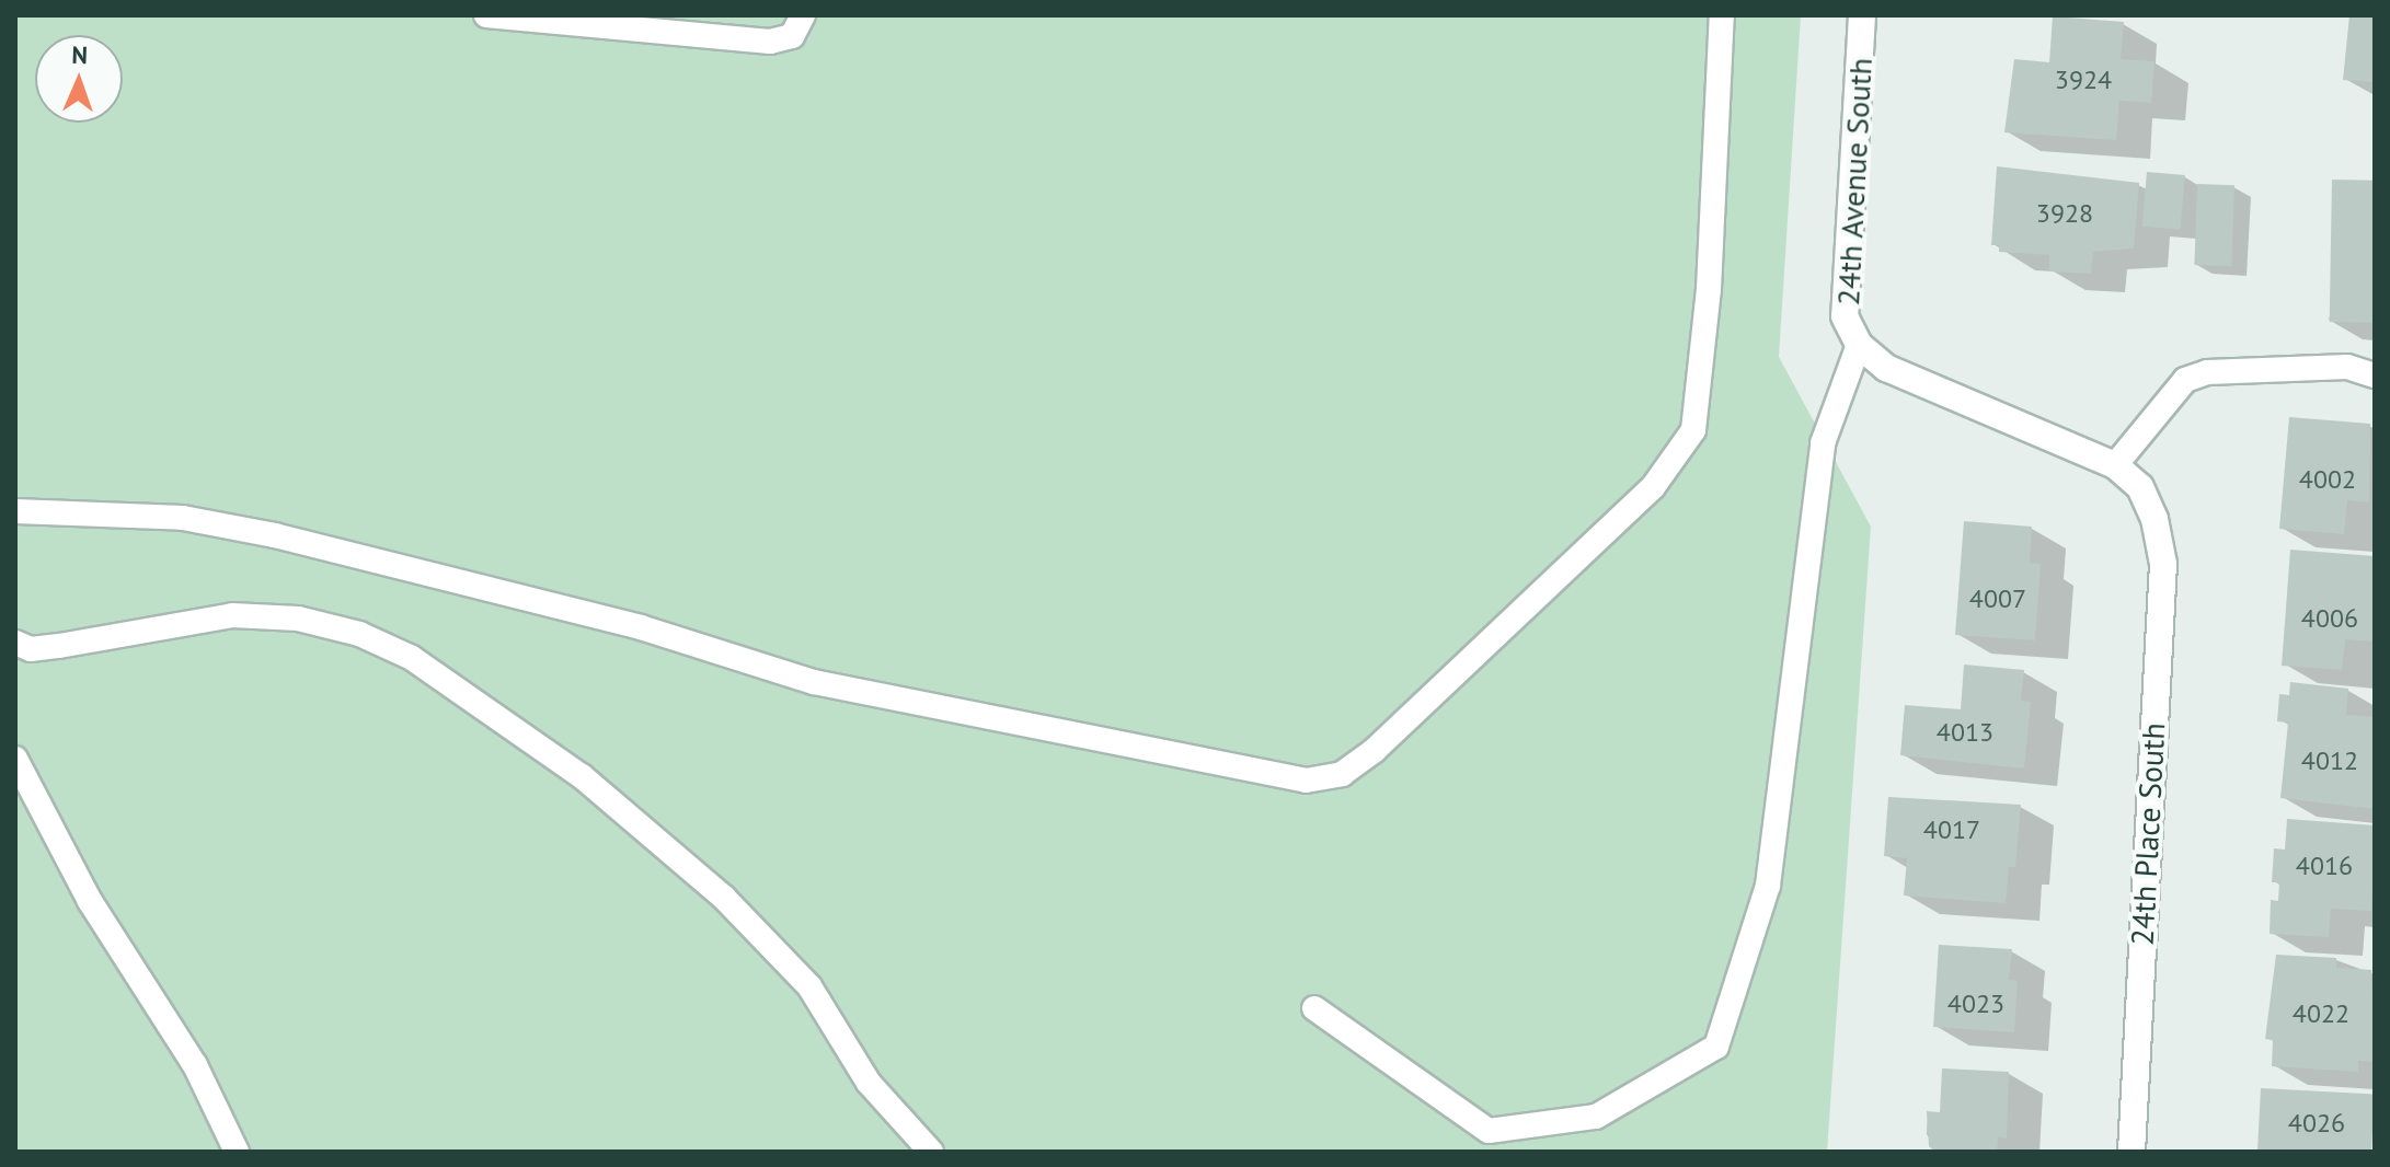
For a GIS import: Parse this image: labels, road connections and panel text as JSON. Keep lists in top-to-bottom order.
{
  "streets": {
    "street": ["24th Avenue South", "24th Place South"]
  },
  "house_numbers": [
    "3924",
    "3928",
    "4002",
    "4007",
    "4006",
    "4013",
    "4012",
    "4017",
    "4016",
    "4023",
    "4022",
    "4026"
  ],
  "north": "top"
}
